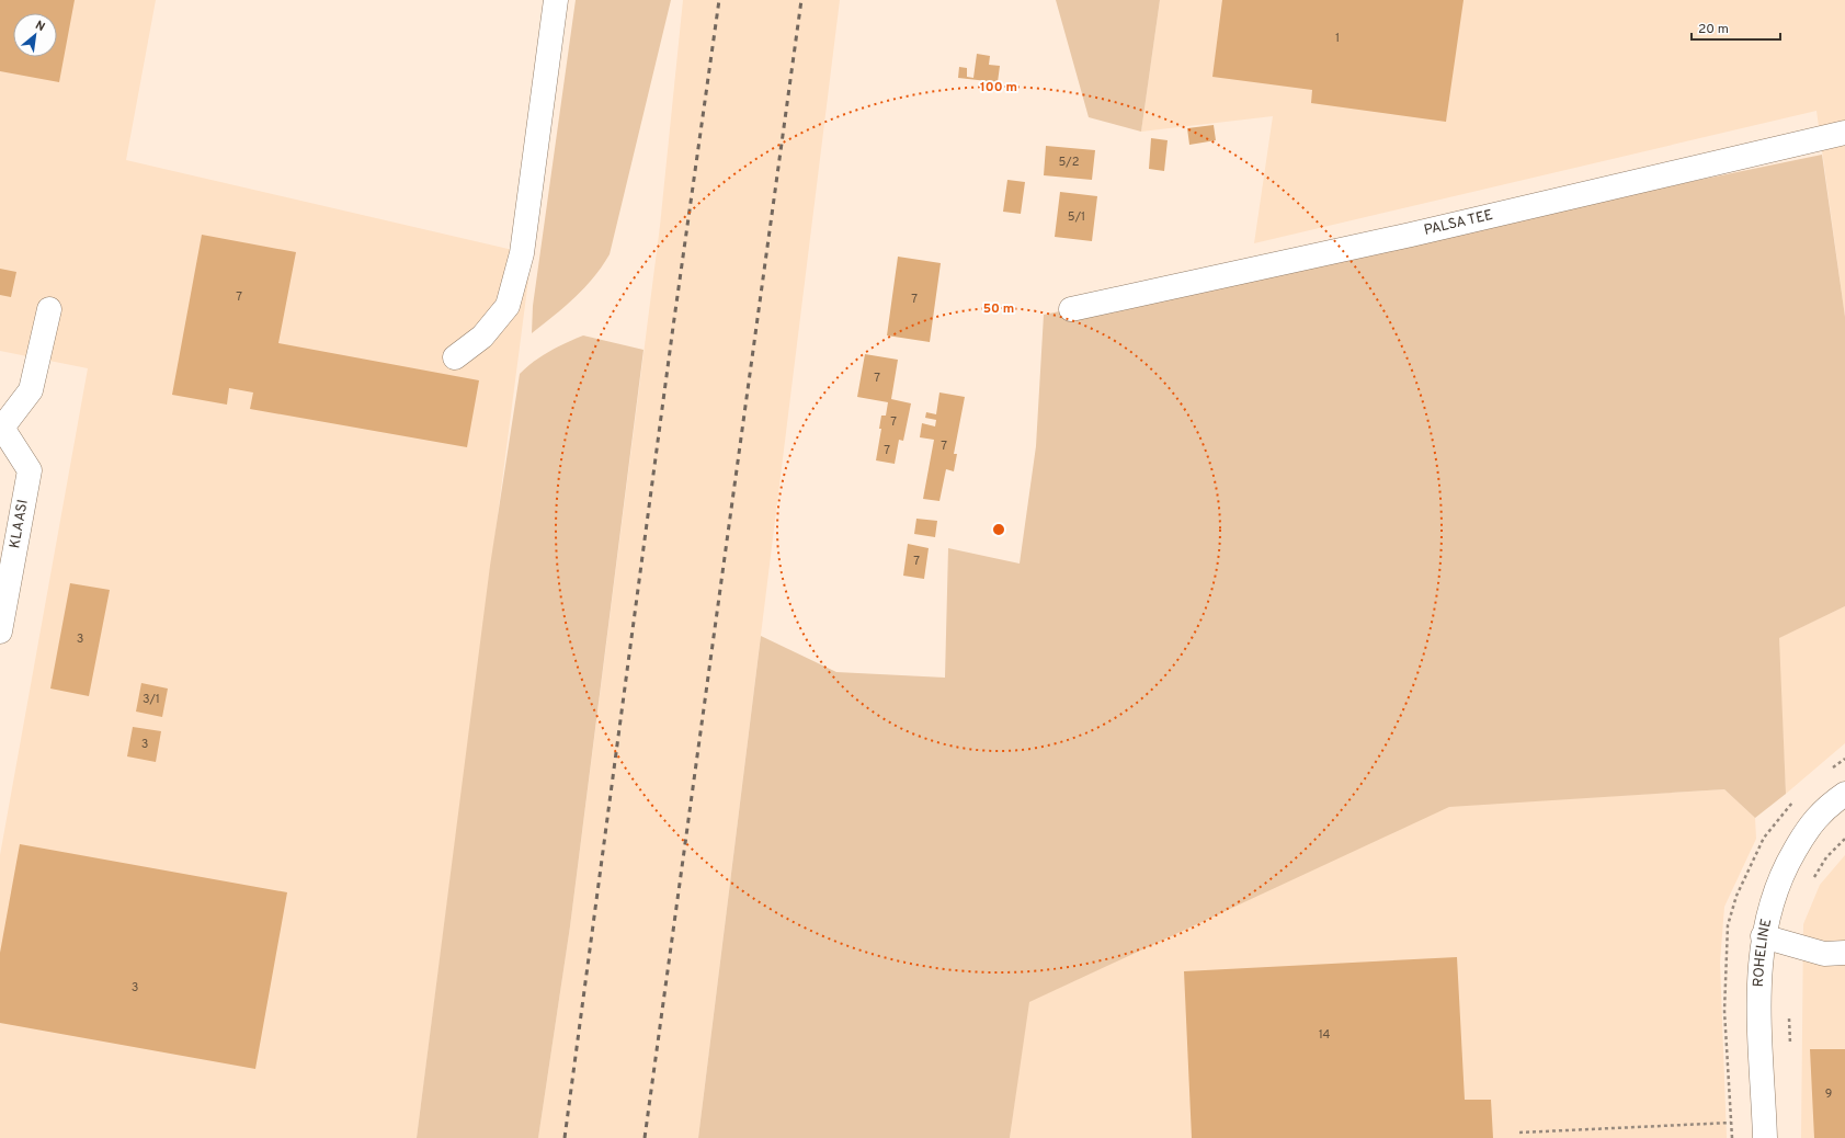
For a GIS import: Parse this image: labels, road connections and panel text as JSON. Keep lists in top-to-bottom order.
{
  "streets": {
    "street": ["PALSA TEE", "KLAASI", "ROHELINE"]
  },
  "house_numbers": [
    "1",
    "5/2",
    "5/1",
    "7",
    "7",
    "7",
    "7",
    "7",
    "7",
    "7",
    "3",
    "3/1",
    "3",
    "3",
    "14",
    "9"
  ],
  "scale_bar": "20 m",
  "north": "top right",
  "rings": ["100 m", "50 m"]
}
